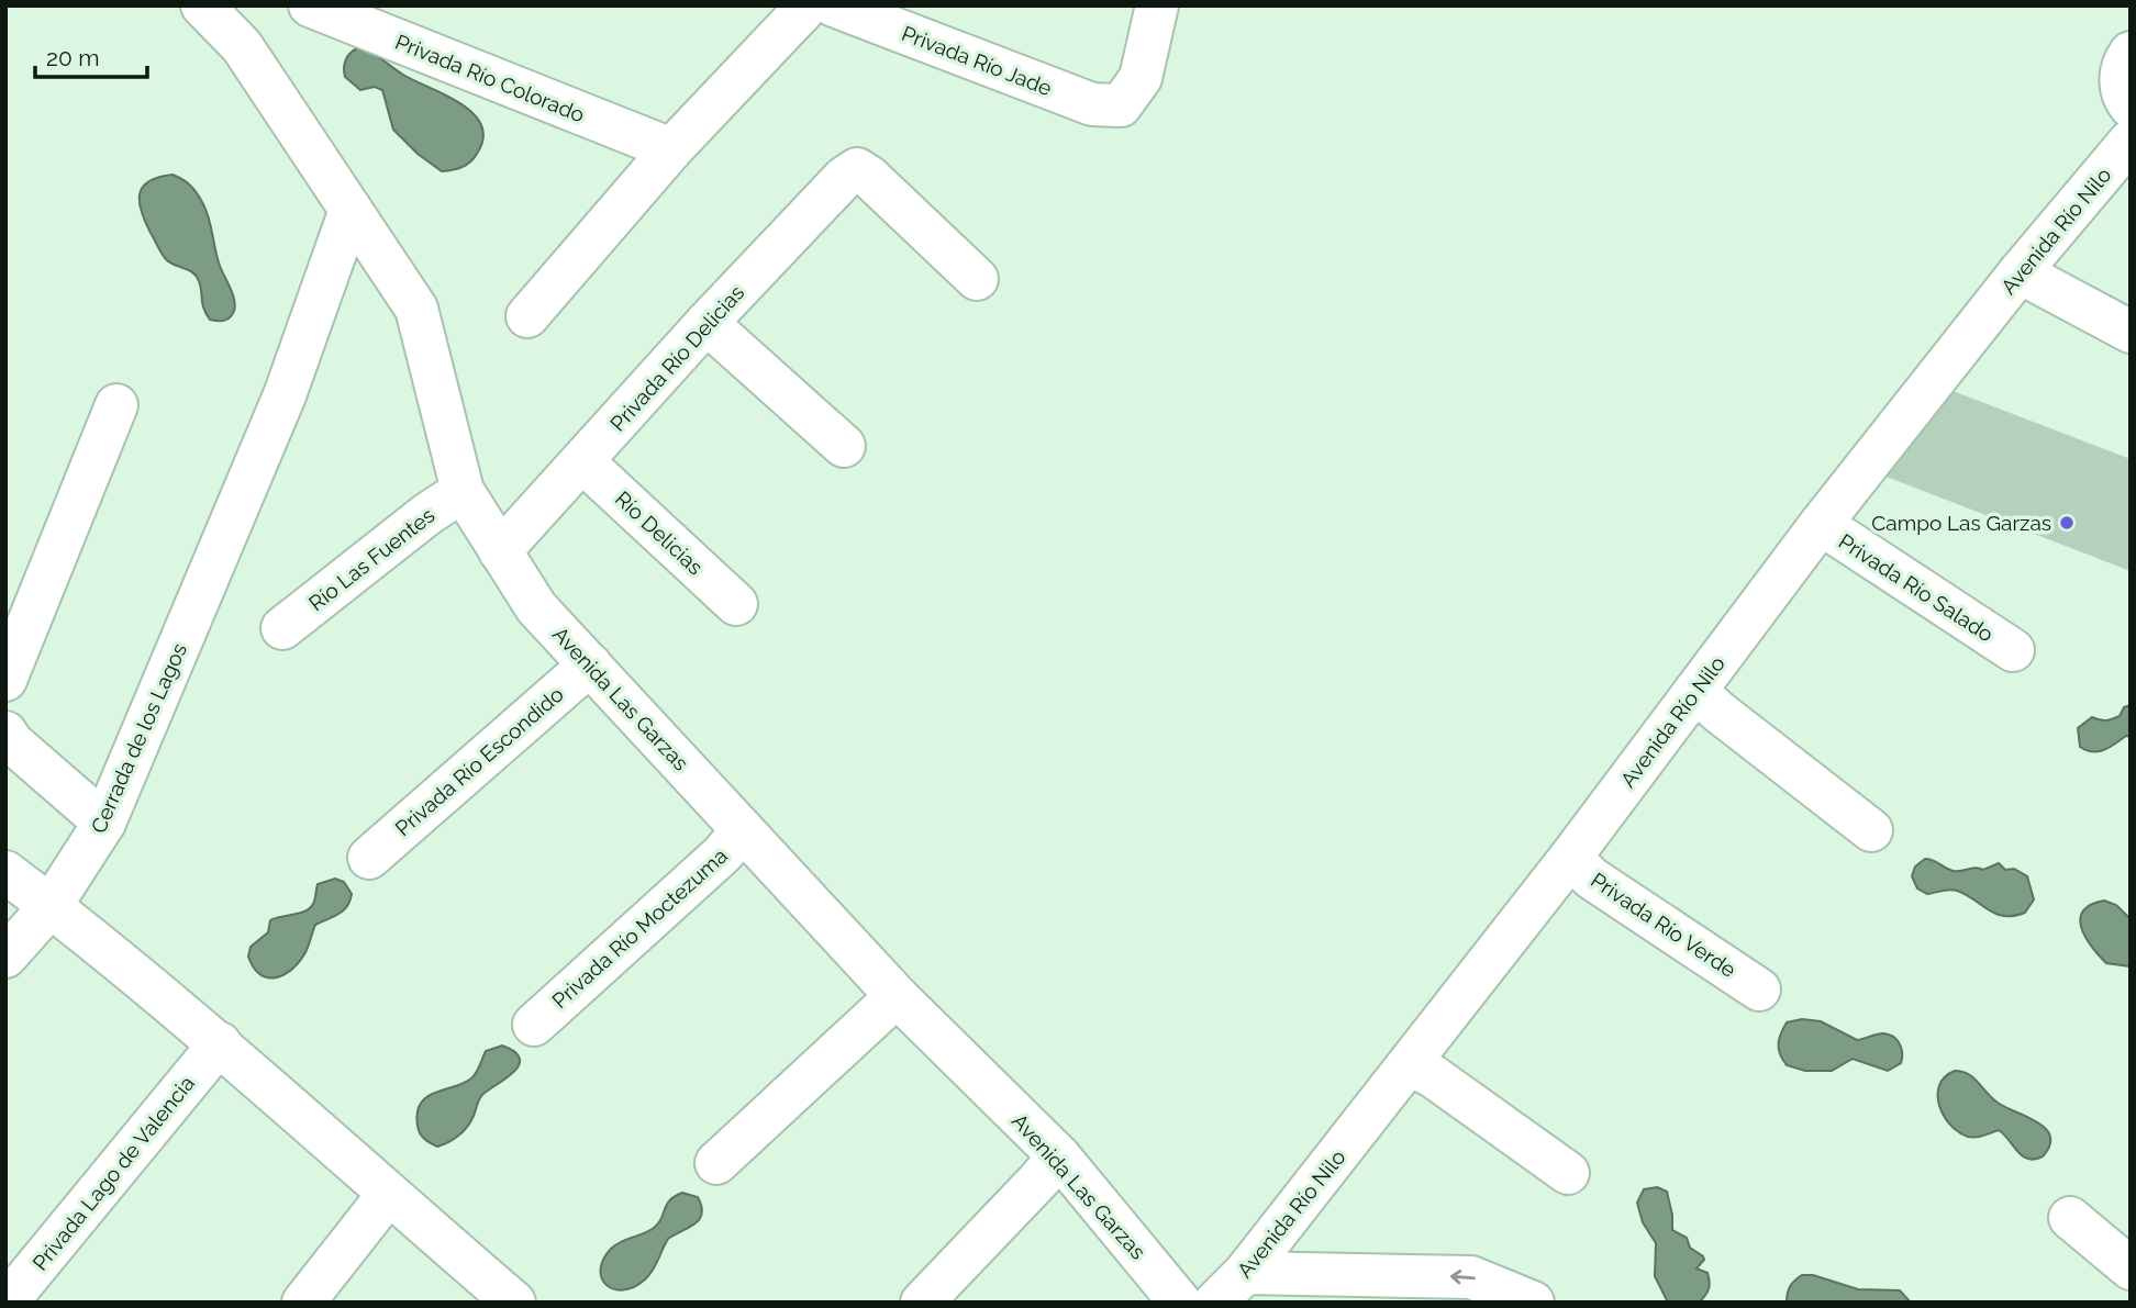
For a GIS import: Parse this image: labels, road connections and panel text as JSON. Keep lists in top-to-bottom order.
{
  "streets": {
    "street": [
      "Privada Río Jade",
      "Privada Río Colorado",
      "Avenida Río Nilo",
      "Privada Río Delicias",
      "Río Delicias",
      "Río Las Fuentes",
      "Privada Río Salado",
      "Avenida Las Garzas",
      "Cerrada de los Lagos",
      "Privada Río Escondido",
      "Privada Río Verde",
      "Privada Río Moctezuma",
      "Privada Lago de Valencia"
    ]
  },
  "crossings": [
    ["Avenida Río Nilo", "Privada Río Salado"],
    ["Avenida Río Nilo", "Privada Río Verde"],
    ["Privada Río Delicias", "Río Delicias"],
    ["Privada Río Delicias", "Avenida Las Garzas"],
    ["Río Las Fuentes", "Avenida Las Garzas"],
    ["Avenida Las Garzas", "Cerrada de los Lagos"],
    ["Avenida Las Garzas", "Privada Río Escondido"],
    ["Avenida Las Garzas", "Privada Río Moctezuma"]
  ],
  "places": ["Campo Las Garzas"],
  "scale_bar": "20 m"
}
